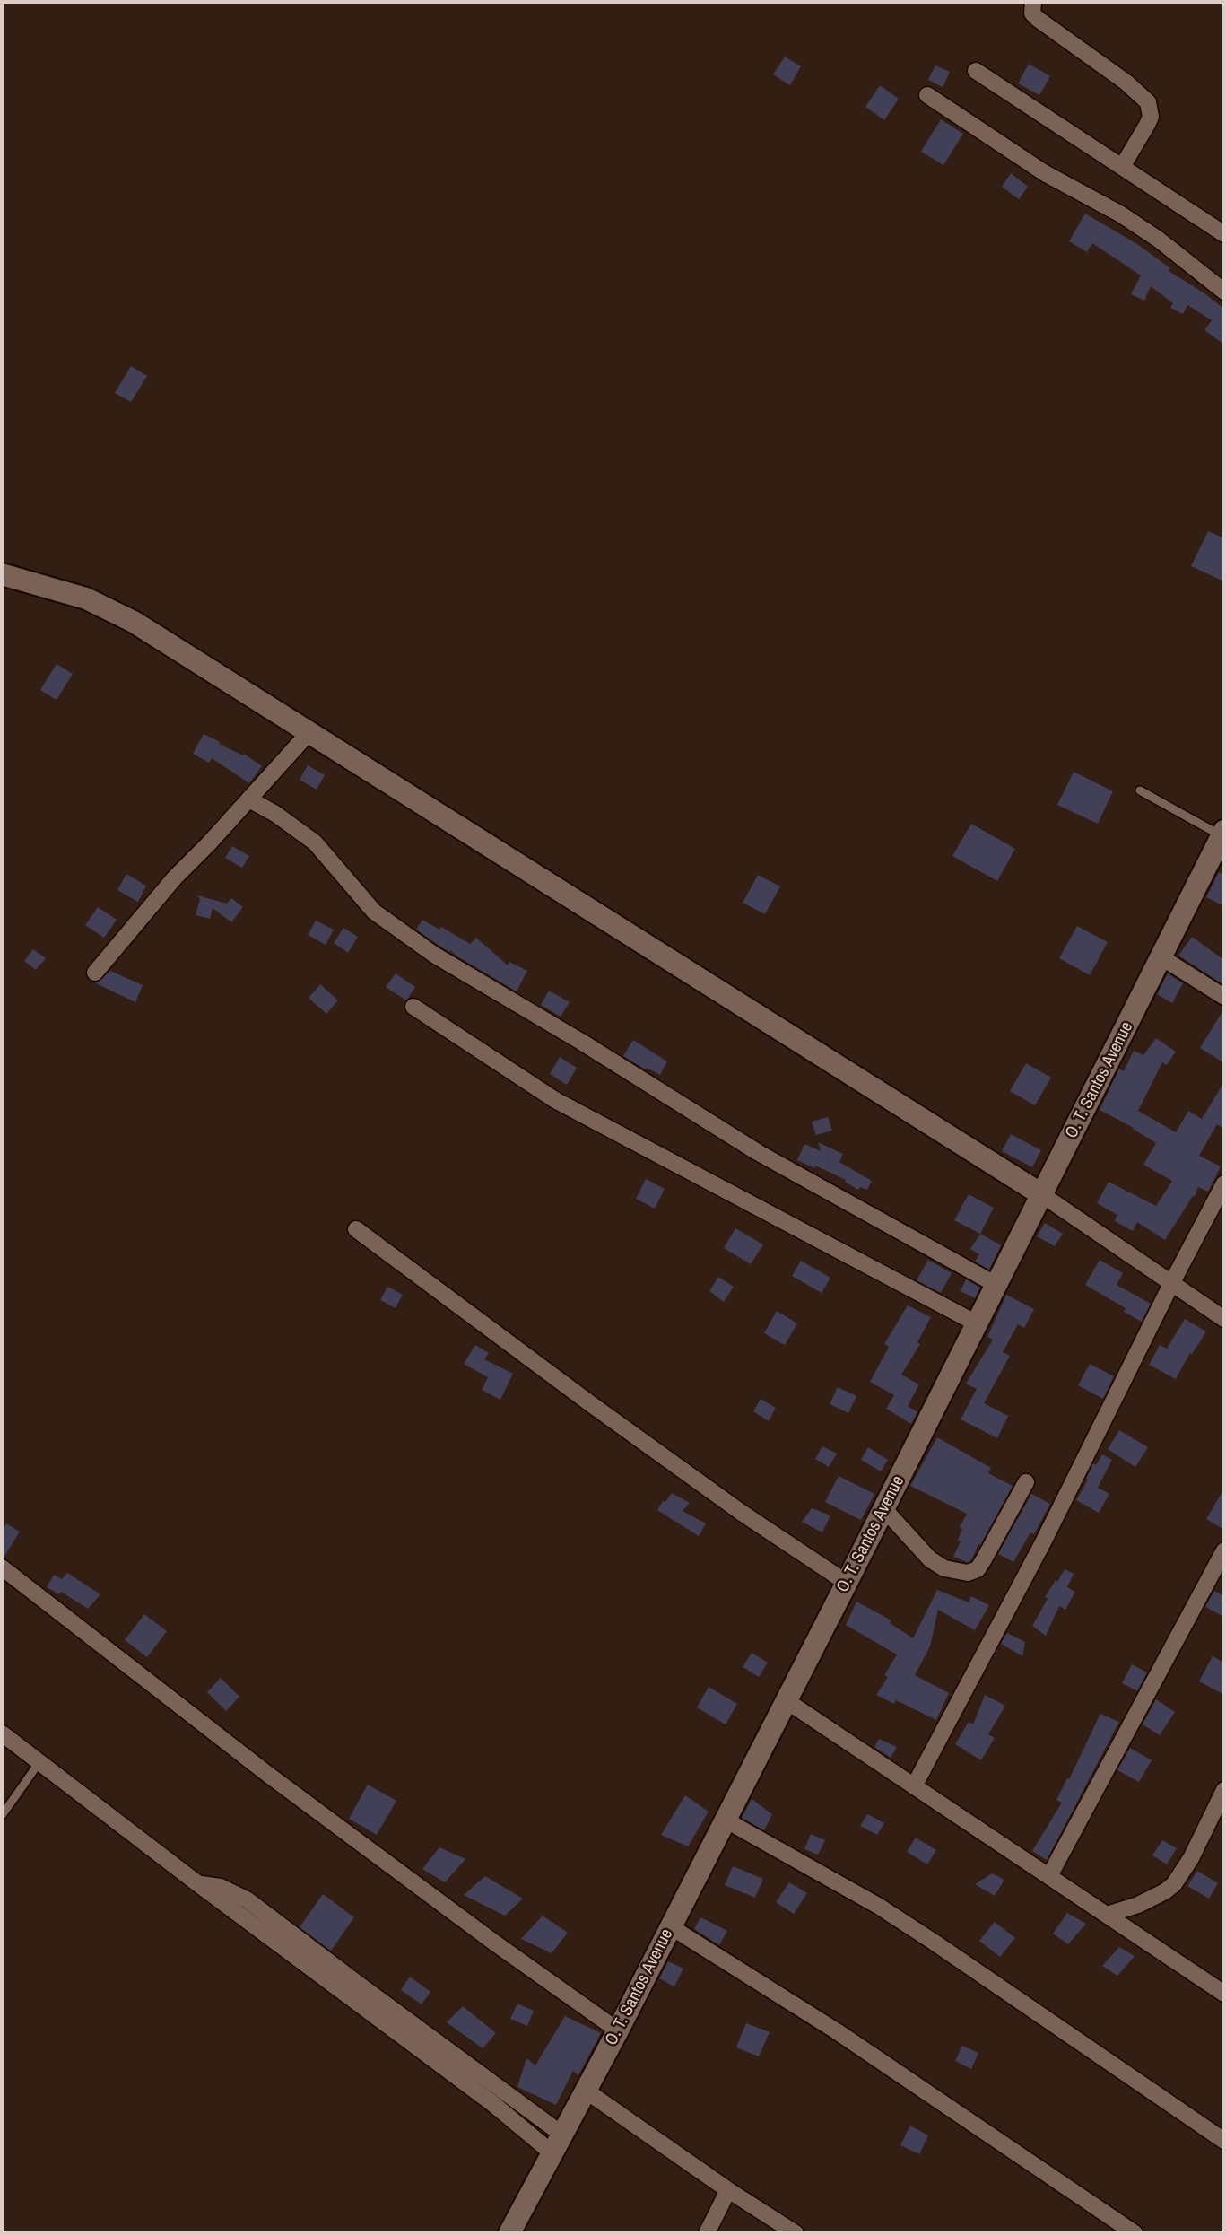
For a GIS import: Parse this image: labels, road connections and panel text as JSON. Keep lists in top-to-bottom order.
{
  "streets": {
    "street": ["O. T. Santos Avenue"]
  }
}
